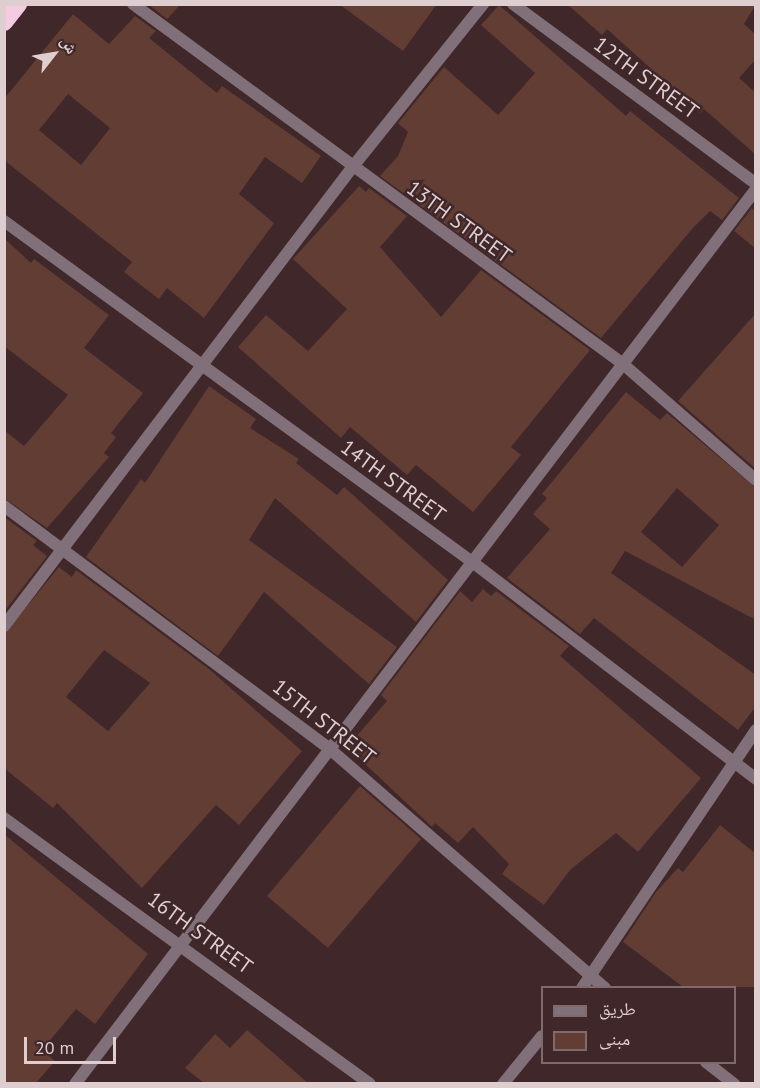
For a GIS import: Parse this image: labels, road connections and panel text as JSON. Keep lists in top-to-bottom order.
{
  "streets": {
    "street": [
      "12TH STREET",
      "13TH STREET",
      "14TH STREET",
      "15TH STREET",
      "16TH STREET"
    ]
  },
  "legend": ["طريق", "مبنى"],
  "scale_bar": "20 m",
  "north": "top right"
}
